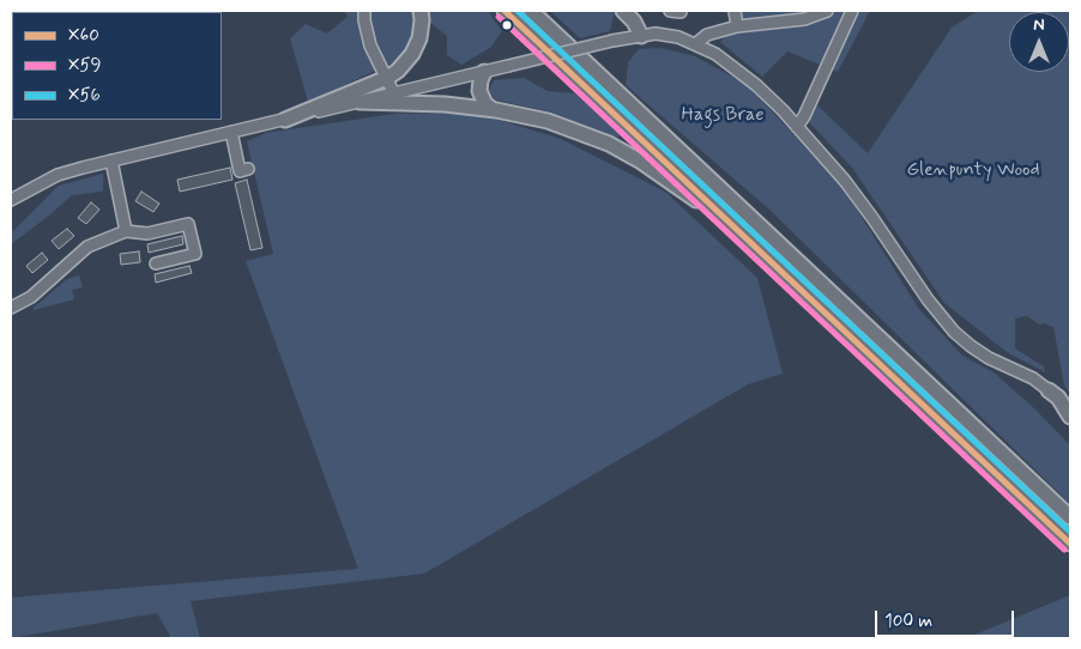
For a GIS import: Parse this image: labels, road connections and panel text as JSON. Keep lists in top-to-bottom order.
{
  "parks": ["Hags Brae", "Glenpunty Wood"],
  "lines": ["transit line X60", "transit line X56", "transit line X59"],
  "legend": ["X60", "X59", "X56"],
  "scale_bar": "100 m",
  "north": "top"
}
